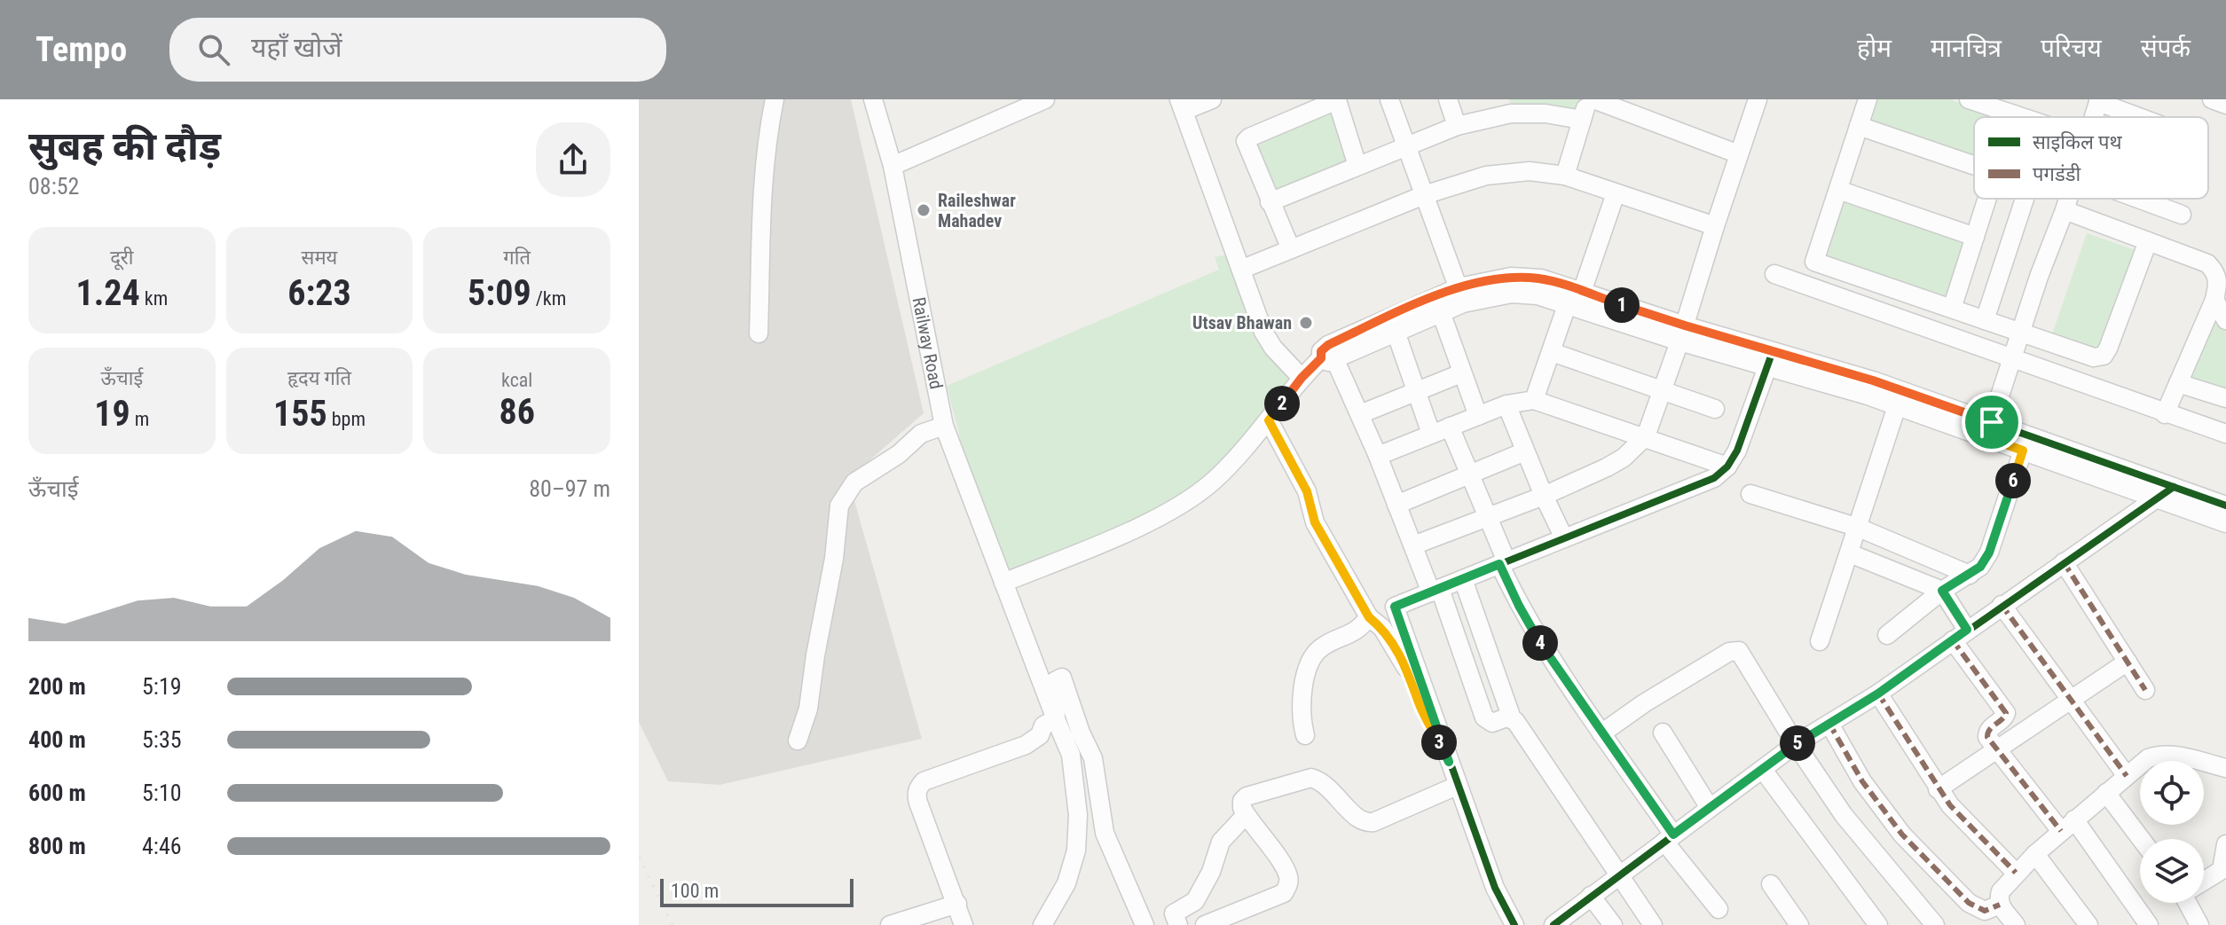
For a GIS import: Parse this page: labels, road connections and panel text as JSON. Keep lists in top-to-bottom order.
{
  "streets": {
    "street": ["Railway Road"]
  },
  "places": ["Raileshwar Mahadev", "Utsav Bhawan"],
  "legend": ["साइकिल पथ", "पगडंडी"],
  "scale_bar": "100 m",
  "page": {
    "header": "Tempo",
    "search": "यहाँ खोजें",
    "nav": [
      "होम",
      "मानचित्र",
      "परिचय",
      "संपर्क"
    ],
    "heading": ["सुबह की दौड़", "08:52"],
    "stats": [
      ["दूरी", "1.24 km"],
      ["समय", "6:23"],
      ["गति", "5:09 /km"],
      ["ऊँचाई", "19 m"],
      ["हृदय गति", "155 bpm"],
      ["kcal", "86"]
    ],
    "pins": [
      "1",
      "2",
      "6",
      "4",
      "3",
      "5"
    ],
    "chart": ["ऊँचाई", "80–97 m"],
    "list": [
      {
        "name": "200 m",
        "note": "5:19"
      },
      {
        "name": "400 m",
        "note": "5:35"
      },
      {
        "name": "600 m",
        "note": "5:10"
      },
      {
        "name": "800 m",
        "note": "4:46"
      }
    ],
    "scale": "100 m"
  }
}
